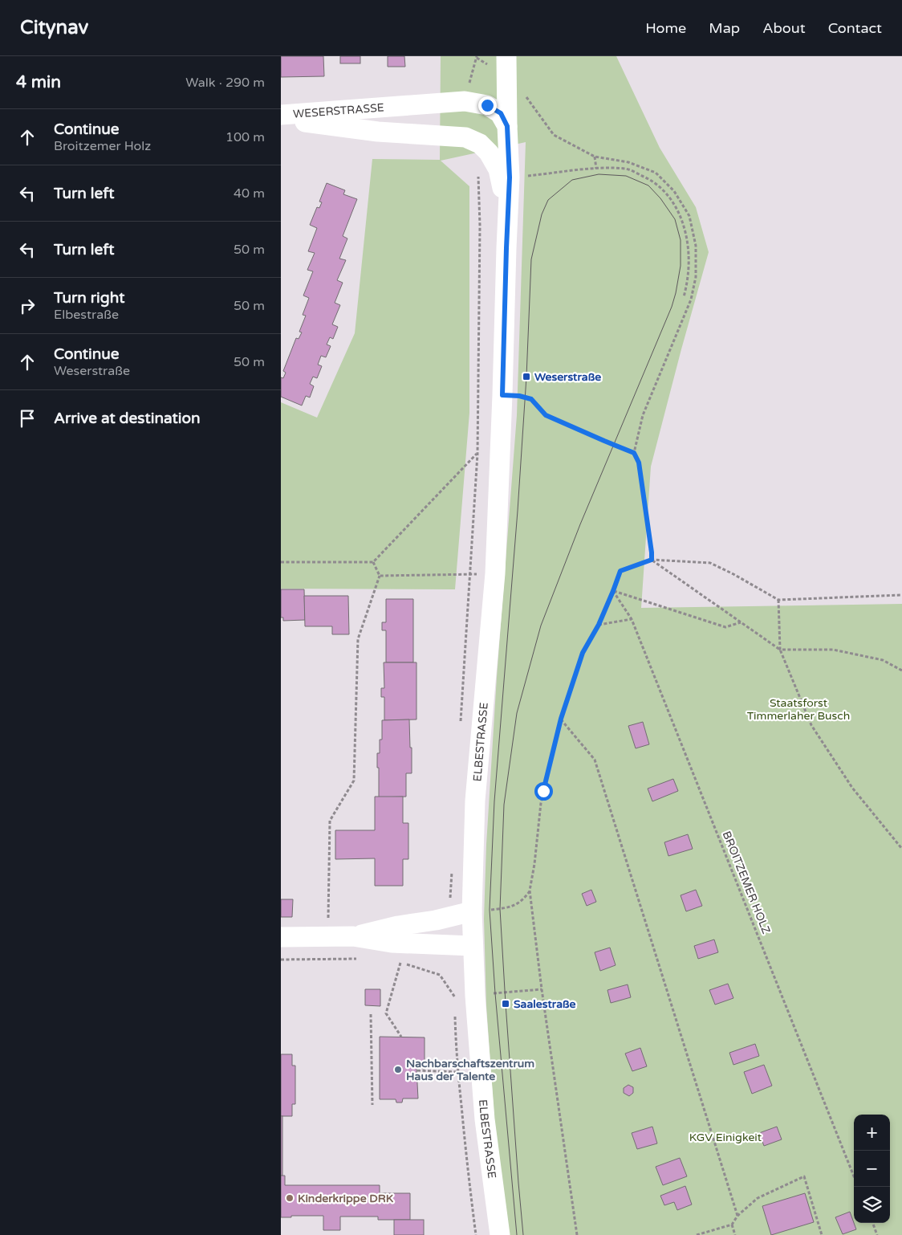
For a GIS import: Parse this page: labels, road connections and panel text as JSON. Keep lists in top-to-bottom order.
{
  "streets": {
    "street": ["WESERSTRASSE", "ELBESTRASSE"],
    "path": ["BROITZEMER HOLZ"]
  },
  "crossings": [
    ["WESERSTRASSE", "ELBESTRASSE"]
  ],
  "parks": ["Staatsforst Timmerlaher Busch", "KGV Einigkeit"],
  "places": {
    "transit": ["Weserstraße", "Saalestraße"],
    "other": ["Nachbarschaftszentrum Haus der Talente", "Kinderkrippe DRK"]
  },
  "page": {
    "header": "Citynav",
    "nav": [
      "Home",
      "Map",
      "About",
      "Contact"
    ],
    "heading": ["4 min", "Walk · 290 m"],
    "list": [
      ["Continue", "Broitzemer Holz", "100 m"],
      ["Turn left", "40 m"],
      ["Turn left", "50 m"],
      ["Turn right", "Elbestraße", "50 m"],
      ["Continue", "Weserstraße", "50 m"],
      "Arrive at destination"
    ],
    "map_buttons": ["+", "−"]
  }
}
